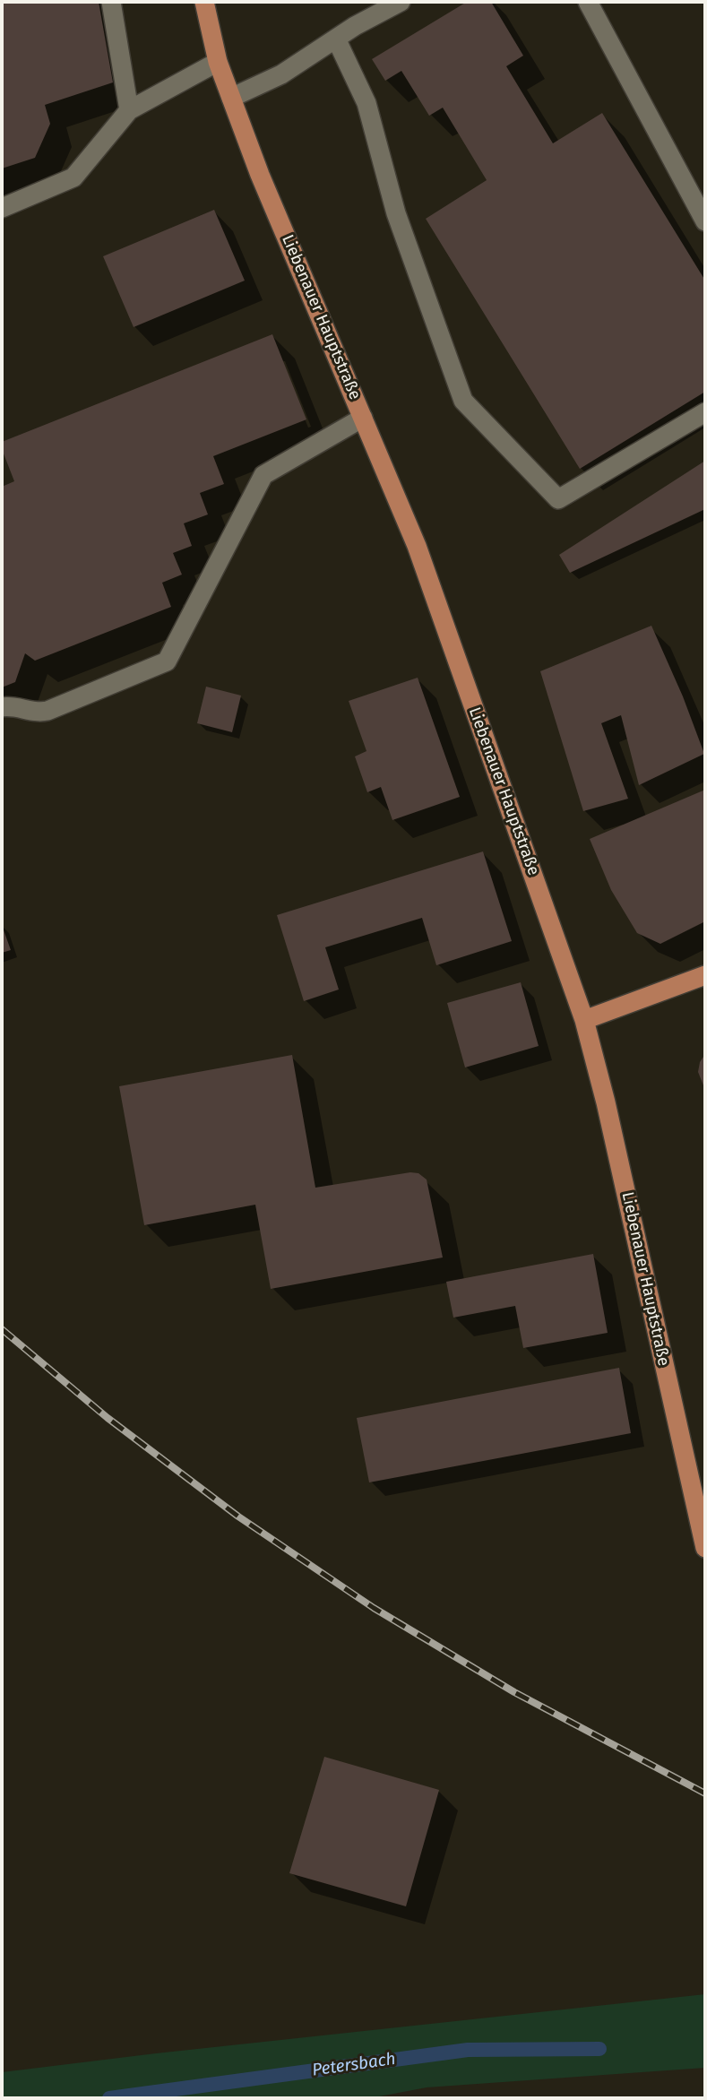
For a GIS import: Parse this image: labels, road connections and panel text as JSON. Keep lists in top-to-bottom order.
{
  "streets": {
    "main road": ["Liebenauer Hauptstraße"]
  },
  "water": ["Petersbach"]
}
